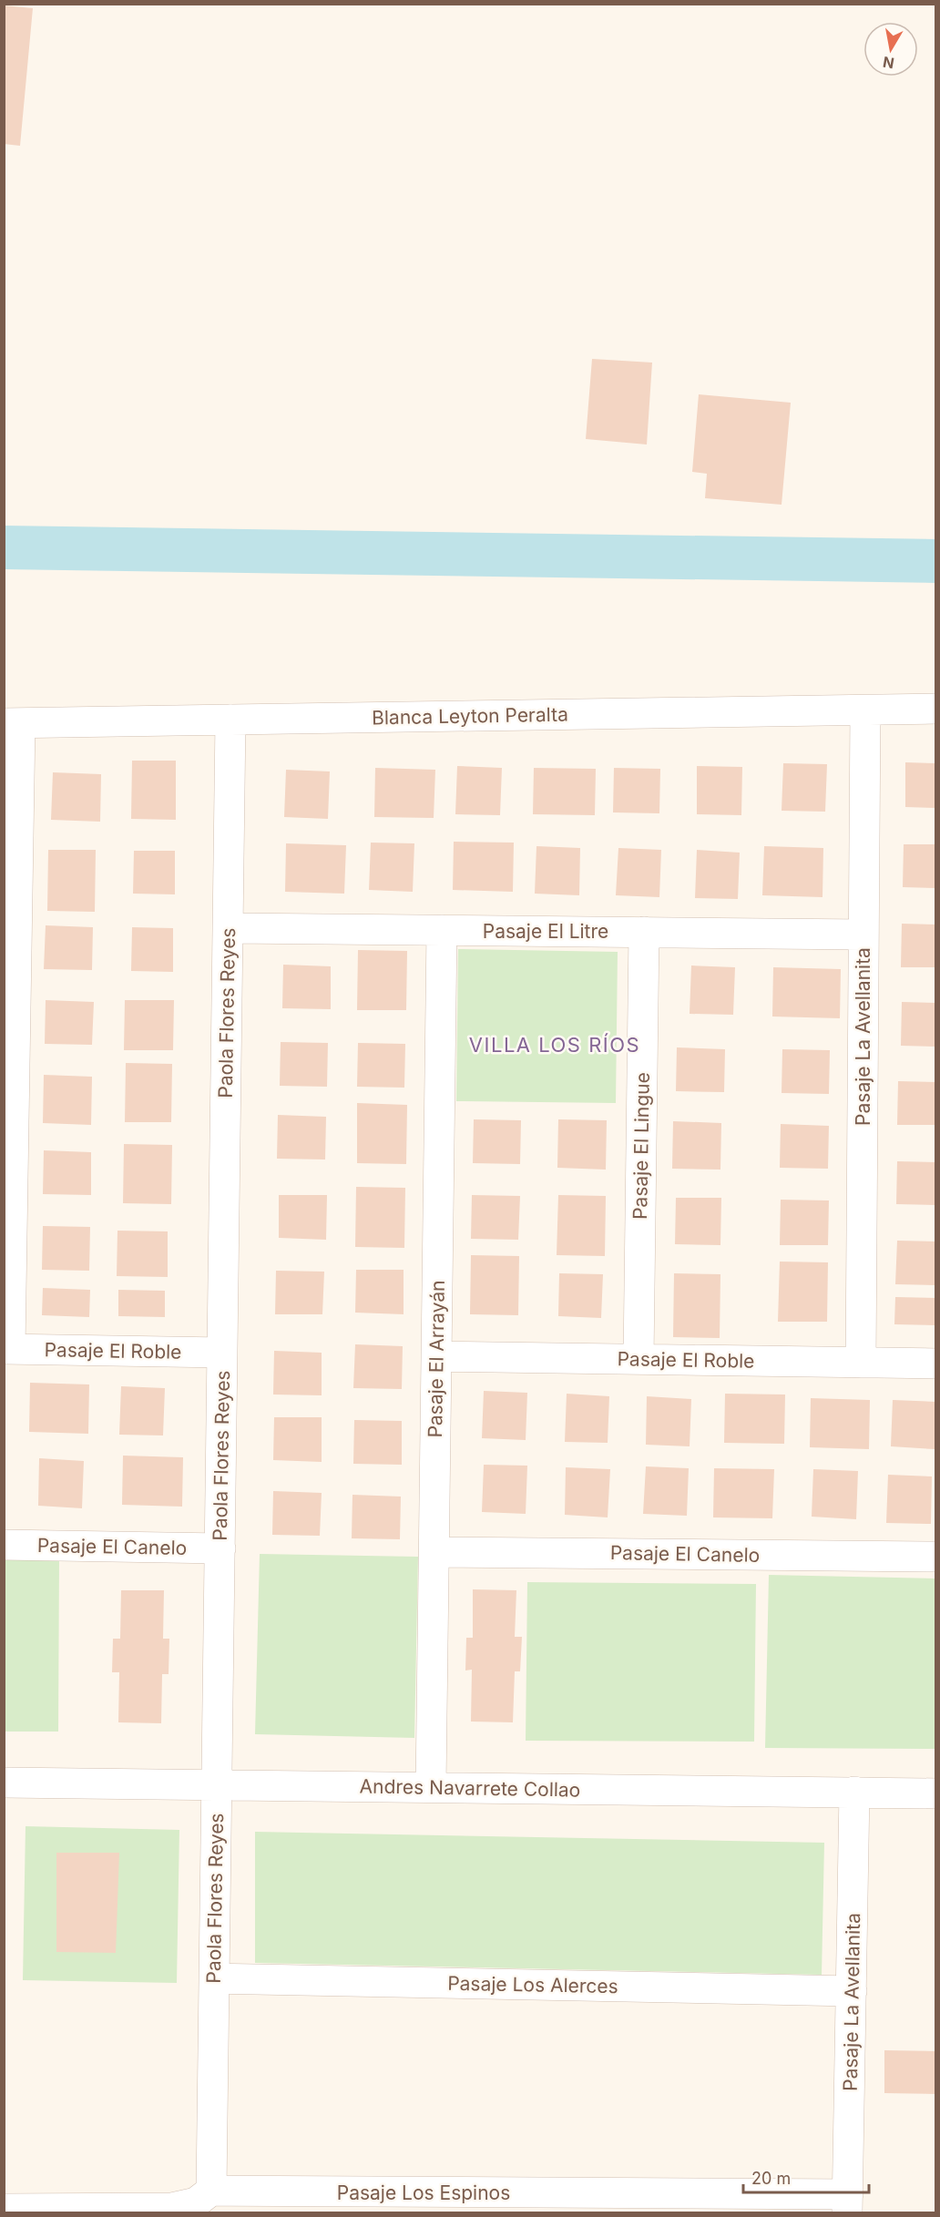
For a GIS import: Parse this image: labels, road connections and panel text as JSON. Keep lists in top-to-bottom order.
{
  "streets": {
    "street": [
      "Blanca Leyton Peralta",
      "Pasaje El Litre",
      "Paola Flores Reyes",
      "Pasaje La Avellanita",
      "Pasaje El Lingue",
      "Pasaje El Roble",
      "Pasaje El Arrayán",
      "Pasaje El Canelo",
      "Andres Navarrete Collao",
      "Pasaje Los Alerces",
      "Pasaje Los Espinos"
    ]
  },
  "crossings": [
    ["Blanca Leyton Peralta", "Paola Flores Reyes"],
    ["Blanca Leyton Peralta", "Pasaje La Avellanita"],
    ["Pasaje El Litre", "Paola Flores Reyes"],
    ["Pasaje El Litre", "Pasaje La Avellanita"],
    ["Pasaje El Litre", "Pasaje El Lingue"],
    ["Pasaje El Litre", "Pasaje El Arrayán"],
    ["Paola Flores Reyes", "Pasaje El Roble"],
    ["Paola Flores Reyes", "Pasaje El Canelo"],
    ["Paola Flores Reyes", "Andres Navarrete Collao"],
    ["Paola Flores Reyes", "Pasaje Los Alerces"],
    ["Paola Flores Reyes", "Pasaje Los Espinos"],
    ["Pasaje La Avellanita", "Pasaje El Roble"],
    ["Pasaje La Avellanita", "Andres Navarrete Collao"],
    ["Pasaje La Avellanita", "Pasaje Los Alerces"],
    ["Pasaje La Avellanita", "Pasaje Los Espinos"],
    ["Pasaje El Lingue", "Pasaje El Roble"],
    ["Pasaje El Roble", "Pasaje El Arrayán"],
    ["Pasaje El Arrayán", "Pasaje El Canelo"],
    ["Pasaje El Arrayán", "Andres Navarrete Collao"]
  ],
  "districts": ["VILLA LOS RÍOS"],
  "scale_bar": "20 m",
  "north": "bottom"
}
